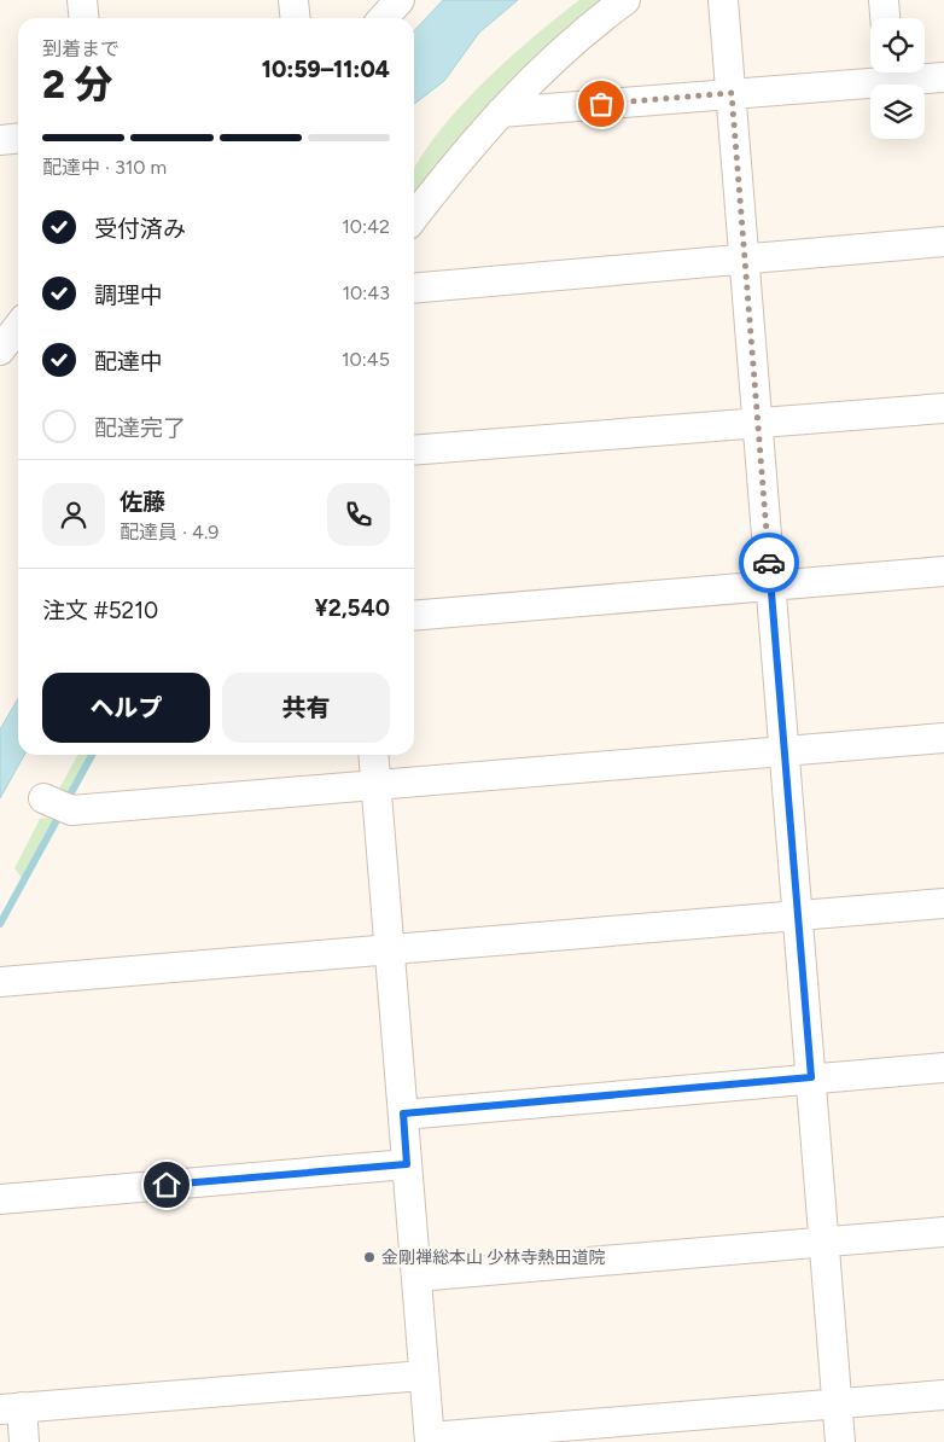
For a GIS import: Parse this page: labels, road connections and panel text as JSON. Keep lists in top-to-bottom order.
{
  "places": ["金剛禅総本山 少林寺熱田道院"],
  "page": {
    "heading": ["2 分", "到着まで", "10:59–11:04"],
    "panel": [
      "佐藤",
      "配達員 · 4.9",
      "注文 #5210",
      "¥2,540"
    ],
    "bar": "配達中 · 310 m",
    "list": [
      ["受付済み", "10:42"],
      ["調理中", "10:43"],
      ["配達中", "10:45"],
      "配達完了"
    ],
    "buttons": ["ヘルプ", "共有"]
  }
}
